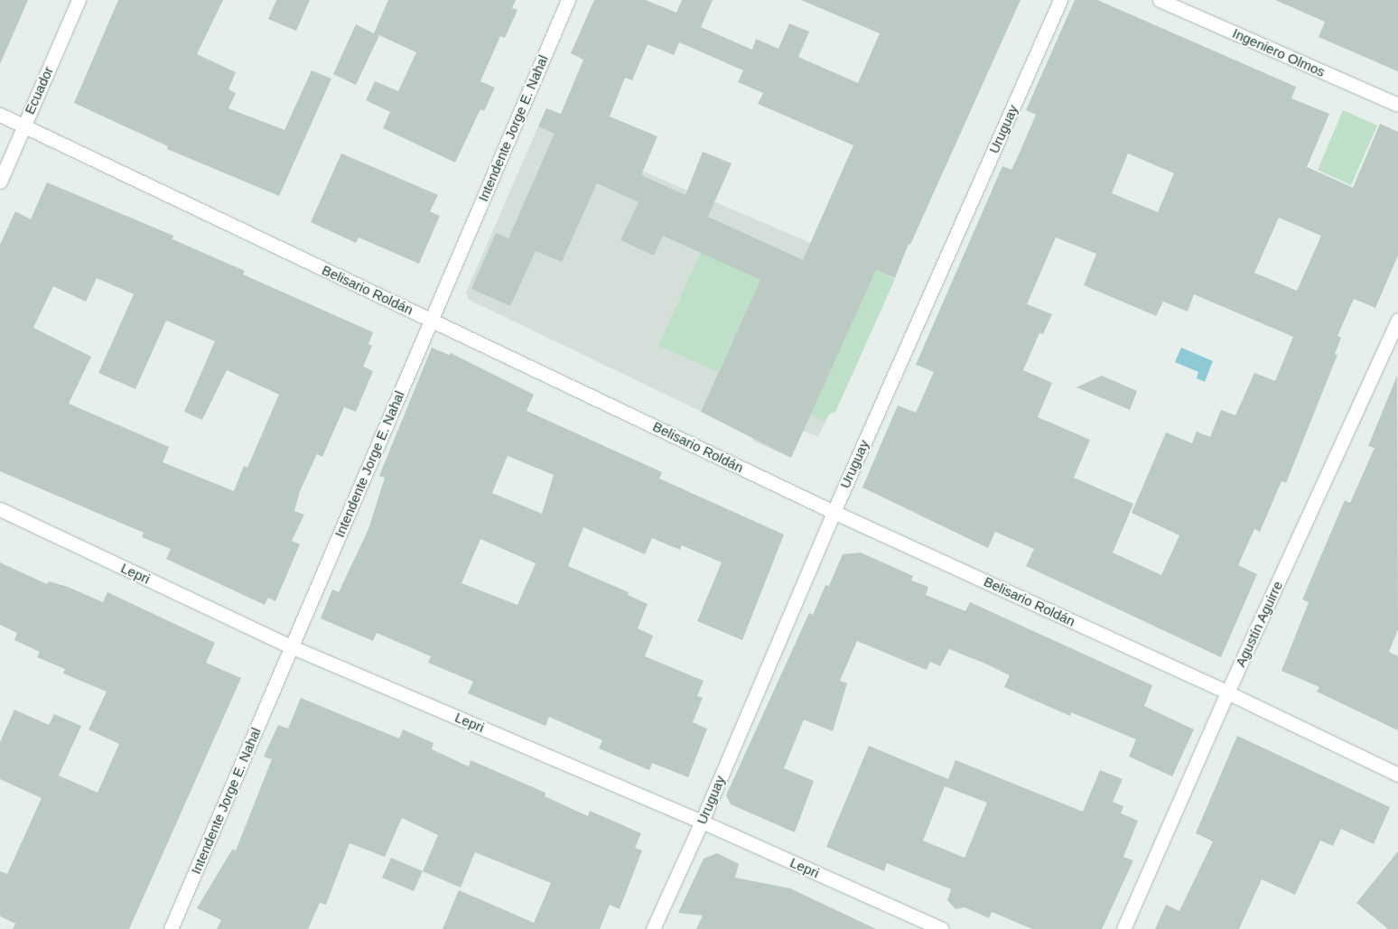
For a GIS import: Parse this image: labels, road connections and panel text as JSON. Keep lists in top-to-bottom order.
{
  "streets": {
    "street": [
      "Ingeniero Olmos",
      "Ecuador",
      "Intendente Jorge E. Nahal",
      "Uruguay",
      "Belisario Roldán",
      "Lepri",
      "Agustín Aguirre"
    ]
  },
  "crossings": [
    ["Ecuador", "Belisario Roldán"],
    ["Intendente Jorge E. Nahal", "Belisario Roldán"],
    ["Intendente Jorge E. Nahal", "Lepri"],
    ["Uruguay", "Belisario Roldán"],
    ["Uruguay", "Lepri"],
    ["Belisario Roldán", "Agustín Aguirre"]
  ]
}
